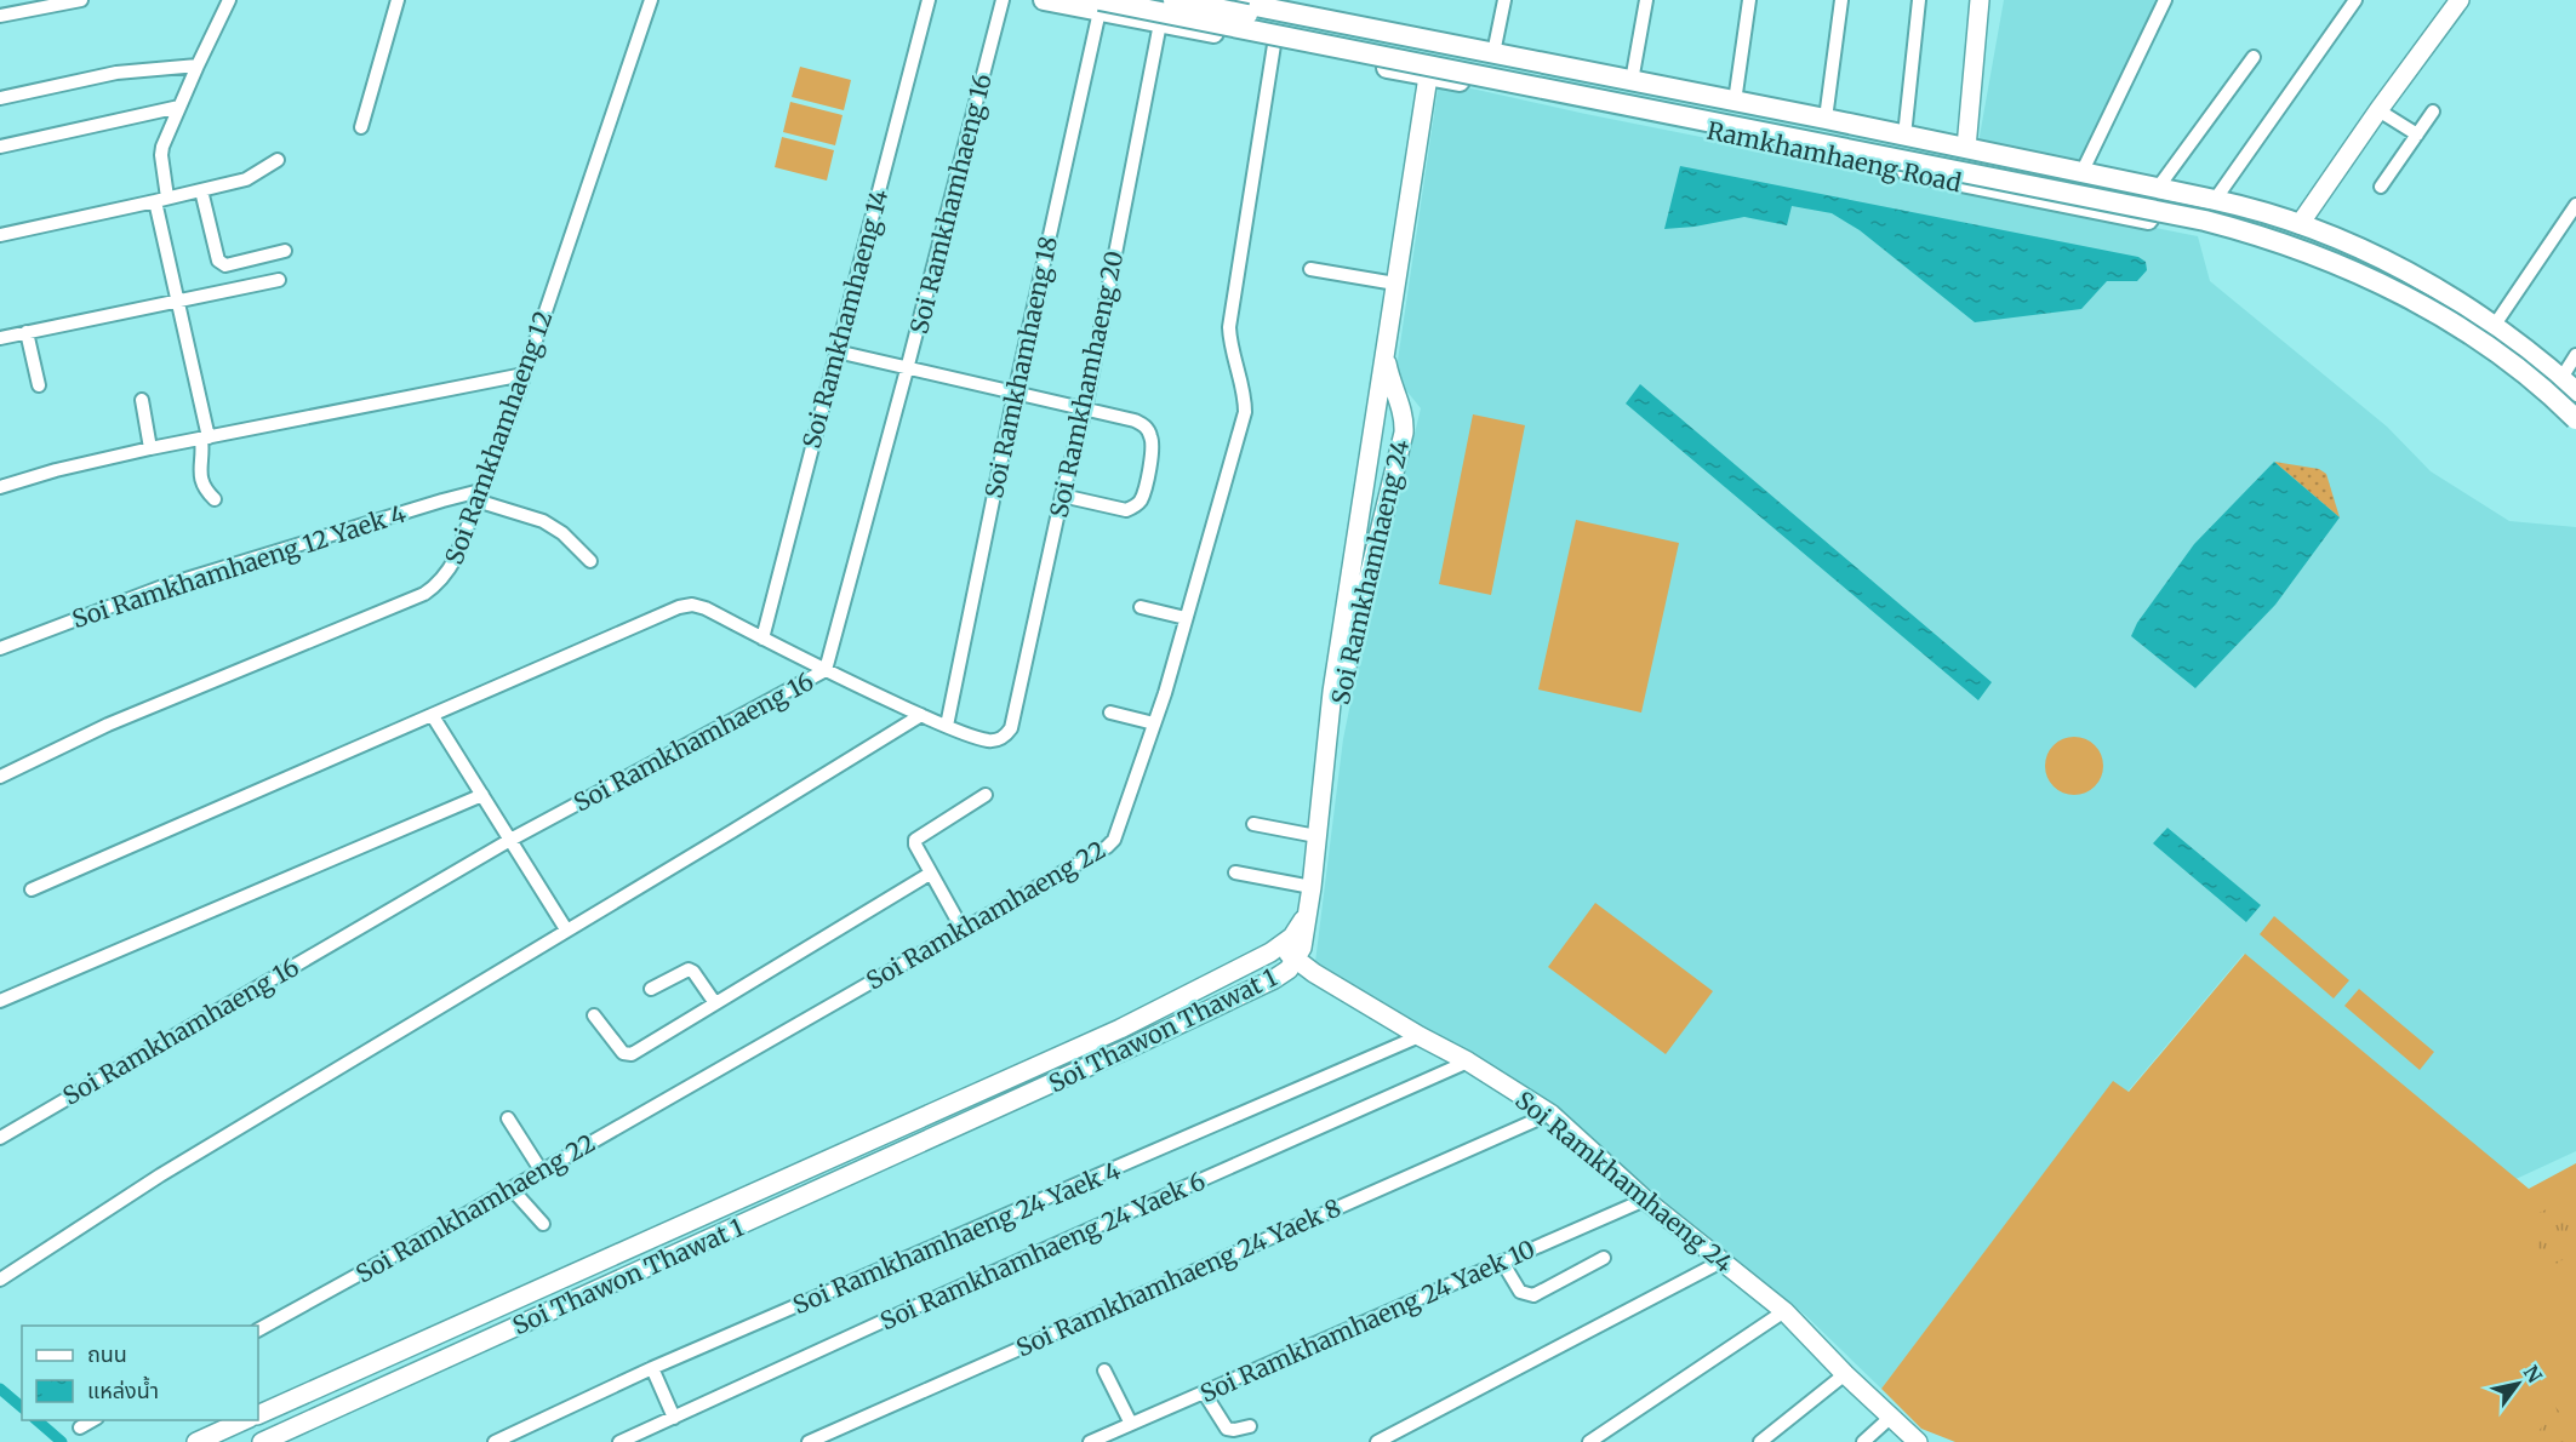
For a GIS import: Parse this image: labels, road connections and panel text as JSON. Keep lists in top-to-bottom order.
{
  "streets": {
    "main road": ["Ramkhamhaeng Road", "Soi Ramkhamhaeng 24", "Soi Thawon Thawat 1"],
    "street": [
      "Soi Ramkhamhaeng 16",
      "Soi Ramkhamhaeng 14",
      "Soi Ramkhamhaeng 18",
      "Soi Ramkhamhaeng 20",
      "Soi Ramkhamhaeng 12",
      "Soi Ramkhamhaeng 12 Yaek 4",
      "Soi Ramkhamhaeng 22",
      "Soi Ramkhamhaeng 24 Yaek 4",
      "Soi Ramkhamhaeng 24 Yaek 6",
      "Soi Ramkhamhaeng 24 Yaek 8",
      "Soi Ramkhamhaeng 24 Yaek 10"
    ]
  },
  "crossings": [
    ["Ramkhamhaeng Road", "Soi Ramkhamhaeng 18"],
    ["Ramkhamhaeng Road", "Soi Ramkhamhaeng 20"],
    ["Ramkhamhaeng Road", "Soi Ramkhamhaeng 24"],
    ["Ramkhamhaeng Road", "Soi Ramkhamhaeng 22"],
    ["Soi Ramkhamhaeng 18", "Soi Ramkhamhaeng 20"],
    ["Soi Ramkhamhaeng 12", "Soi Ramkhamhaeng 12 Yaek 4"],
    ["Soi Ramkhamhaeng 24", "Soi Thawon Thawat 1"],
    ["Soi Ramkhamhaeng 24", "Soi Ramkhamhaeng 24 Yaek 4"],
    ["Soi Ramkhamhaeng 24", "Soi Ramkhamhaeng 24 Yaek 6"],
    ["Soi Ramkhamhaeng 24", "Soi Ramkhamhaeng 24 Yaek 8"],
    ["Soi Ramkhamhaeng 24", "Soi Ramkhamhaeng 24 Yaek 10"]
  ],
  "legend": ["ถนน", "แหล่งน้ำ"],
  "north": "top right"
}
